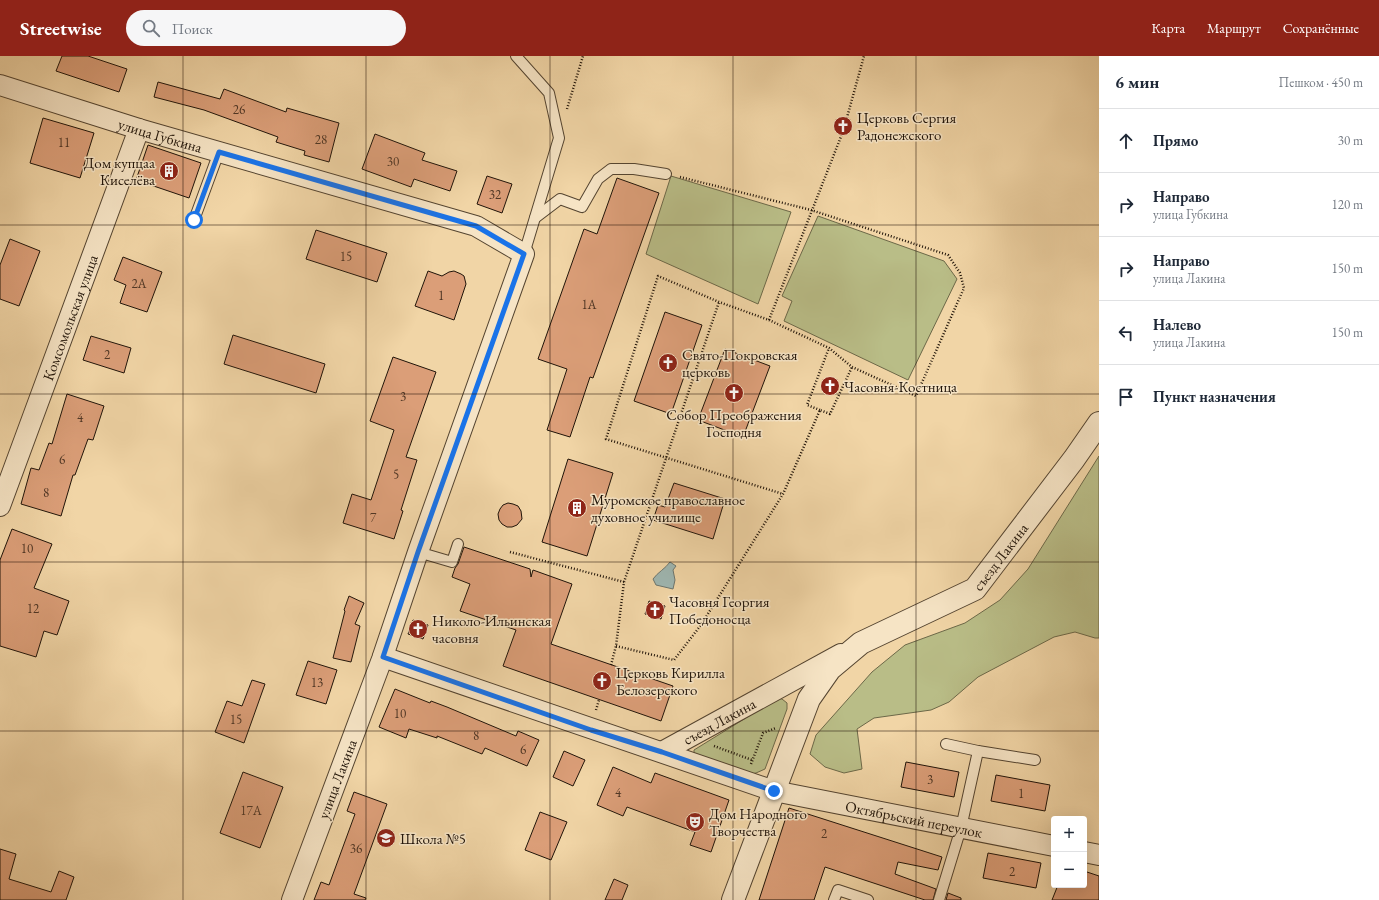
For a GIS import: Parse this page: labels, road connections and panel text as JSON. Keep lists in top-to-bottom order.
{
  "streets": {
    "street": [
      "улица Губкина",
      "Комсомольская улица",
      "съезд Лакина",
      "улица Лакина",
      "Октябрьский переулок"
    ]
  },
  "crossings": [
    ["улица Губкина", "Комсомольская улица"],
    ["улица Губкина", "улица Лакина"],
    ["съезд Лакина", "Октябрьский переулок"]
  ],
  "places": {
    "church": [
      "Церковь Сергия Радонежского",
      "Свято-Покровская церковь",
      "Часовня-Костница",
      "Собор Преображения Господня",
      "Часовня Георгия Победоносца",
      "Николо-Ильинская часовня",
      "Церковь Кирилла Белозерского"
    ],
    "building": ["Дом купцаа Киселёва", "Муромское православное духовное училище"],
    "theatre": ["Дом Народного Творчества"],
    "school or university": ["Школа №5"]
  },
  "house_numbers": [
    "26",
    "28",
    "11",
    "30",
    "32",
    "15",
    "2А",
    "1",
    "1А",
    "2",
    "3",
    "4",
    "6",
    "5",
    "8",
    "7",
    "10",
    "12",
    "13",
    "10",
    "15",
    "8",
    "6",
    "3",
    "4",
    "1",
    "17А",
    "2",
    "36",
    "2"
  ],
  "page": {
    "header": "Streetwise",
    "search": "Поиск",
    "nav": ["Карта", "Маршрут", "Сохранённые"],
    "heading": ["6 мин", "Пешком · 450 m"],
    "list": [
      ["Прямо", "30 m"],
      ["Направо", "улица Губкина", "120 m"],
      ["Направо", "улица Лакина", "150 m"],
      ["Налево", "улица Лакина", "150 m"],
      "Пункт назначения"
    ],
    "map_buttons": ["+", "−"]
  }
}
